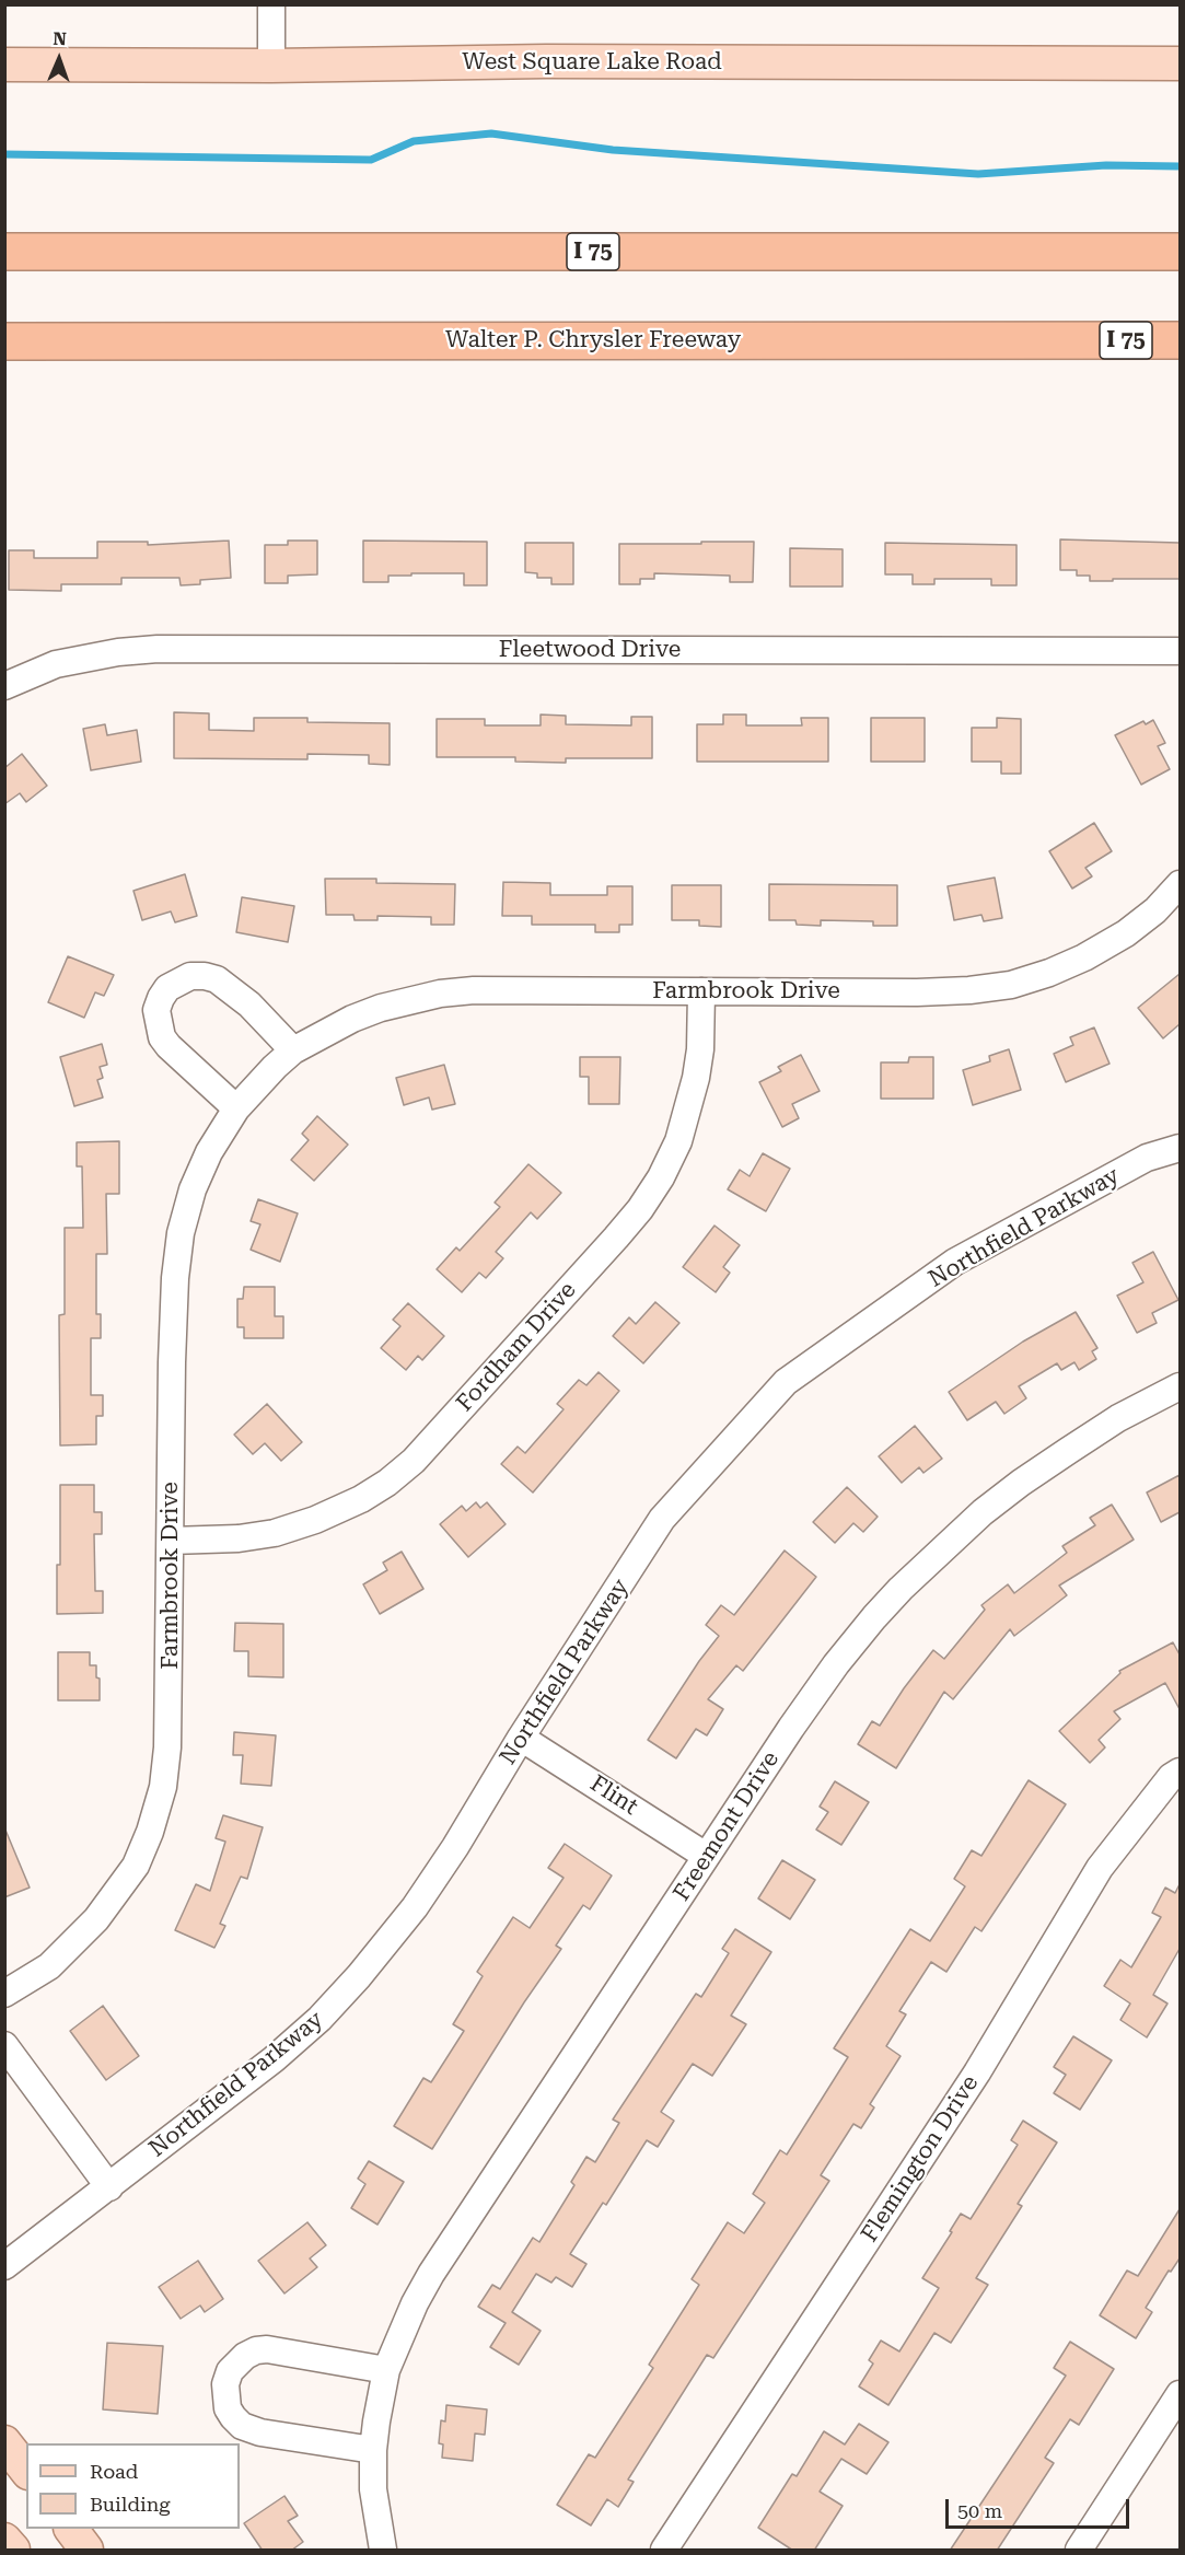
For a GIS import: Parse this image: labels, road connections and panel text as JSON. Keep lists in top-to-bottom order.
{
  "streets": {
    "highway": ["I 75", "Walter P. Chrysler Freeway"],
    "main road": ["West Square Lake Road"],
    "street": [
      "Fleetwood Drive",
      "Farmbrook Drive",
      "Northfield Parkway",
      "Fordham Drive",
      "Flint",
      "Freemont Drive",
      "Flemington Drive"
    ]
  },
  "crossings": [
    ["Farmbrook Drive", "Fordham Drive"],
    ["Northfield Parkway", "Flint"],
    ["Flint", "Freemont Drive"]
  ],
  "legend": ["Road", "Building"],
  "scale_bar": "50 m",
  "north": "top"
}
